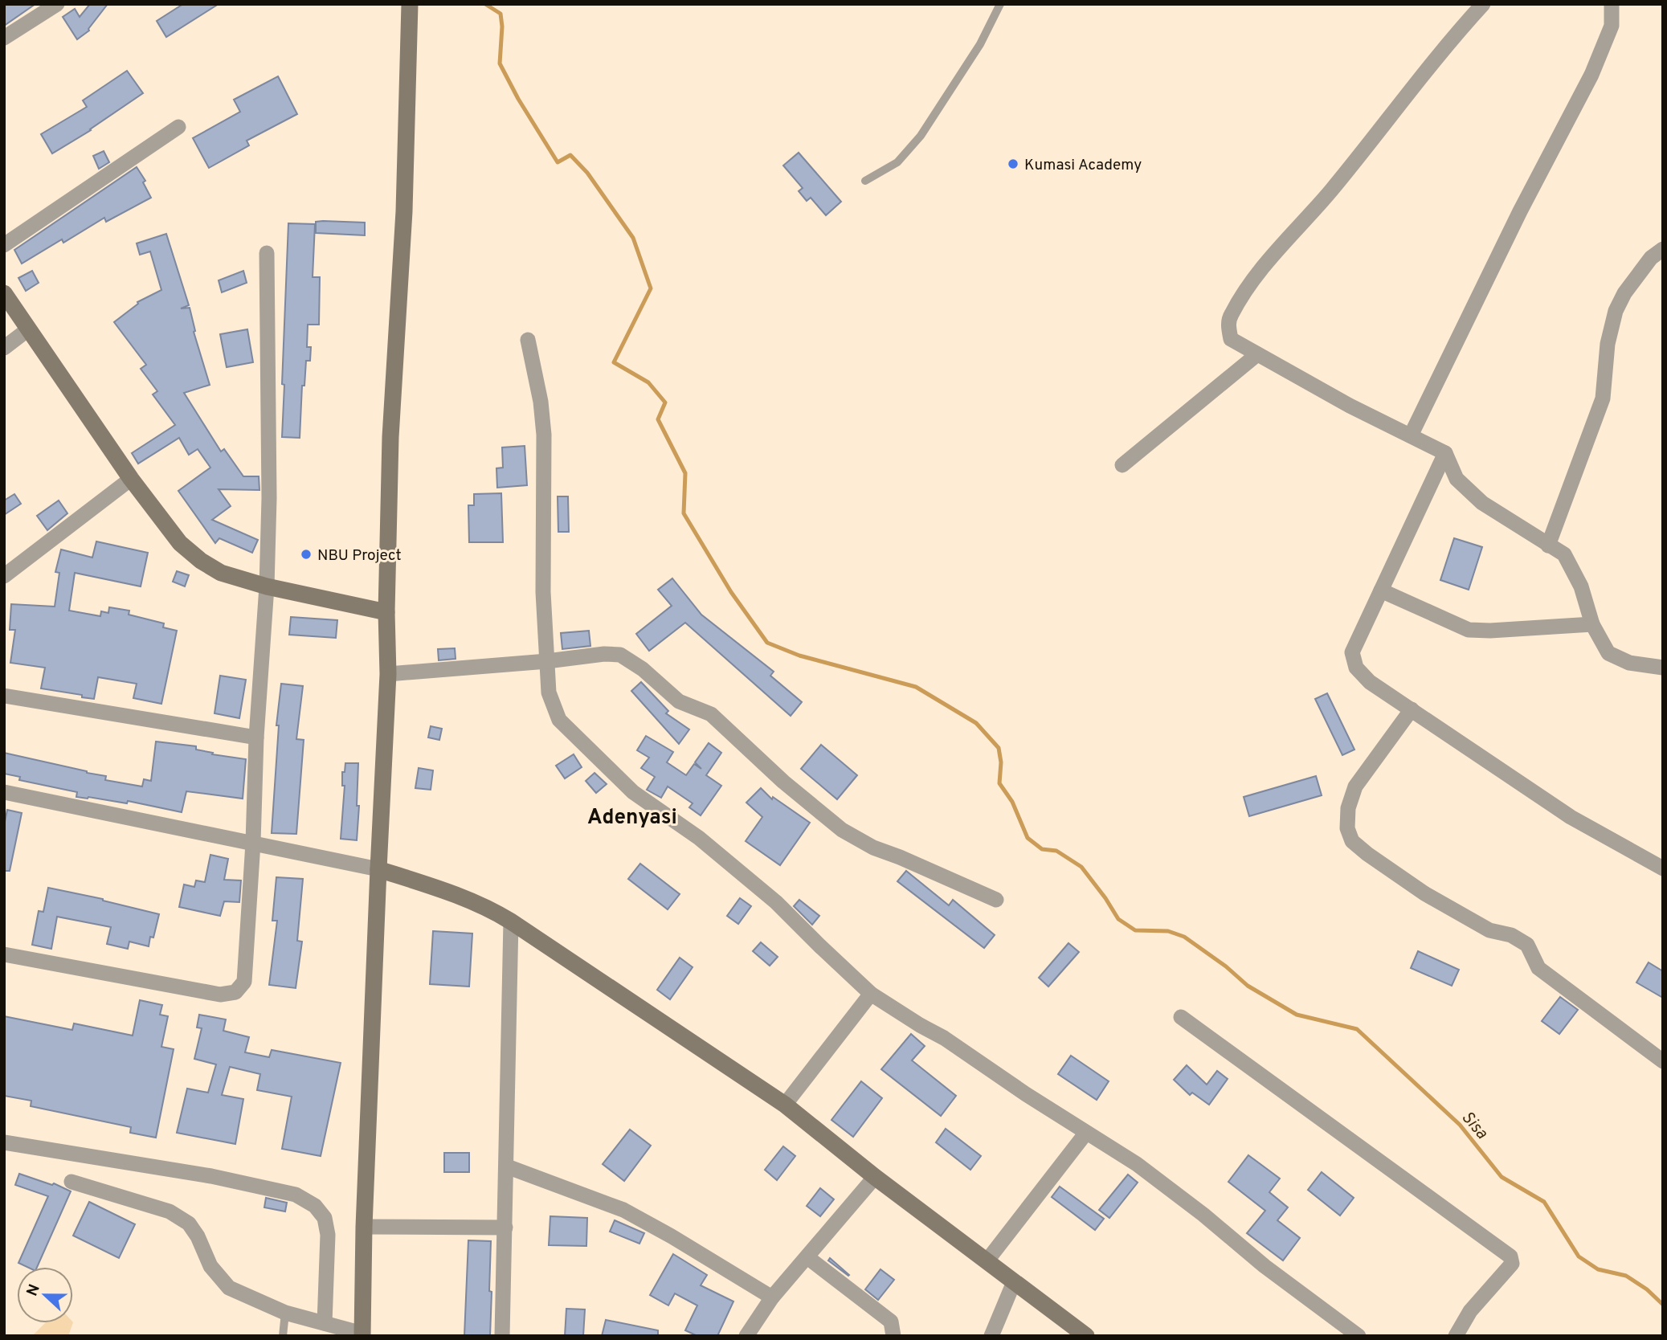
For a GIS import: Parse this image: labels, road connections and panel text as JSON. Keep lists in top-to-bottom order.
{
  "districts": ["Adenyasi"],
  "water": ["Sisa"],
  "places": ["Kumasi Academy", "NBU Project"],
  "north": "left"
}
